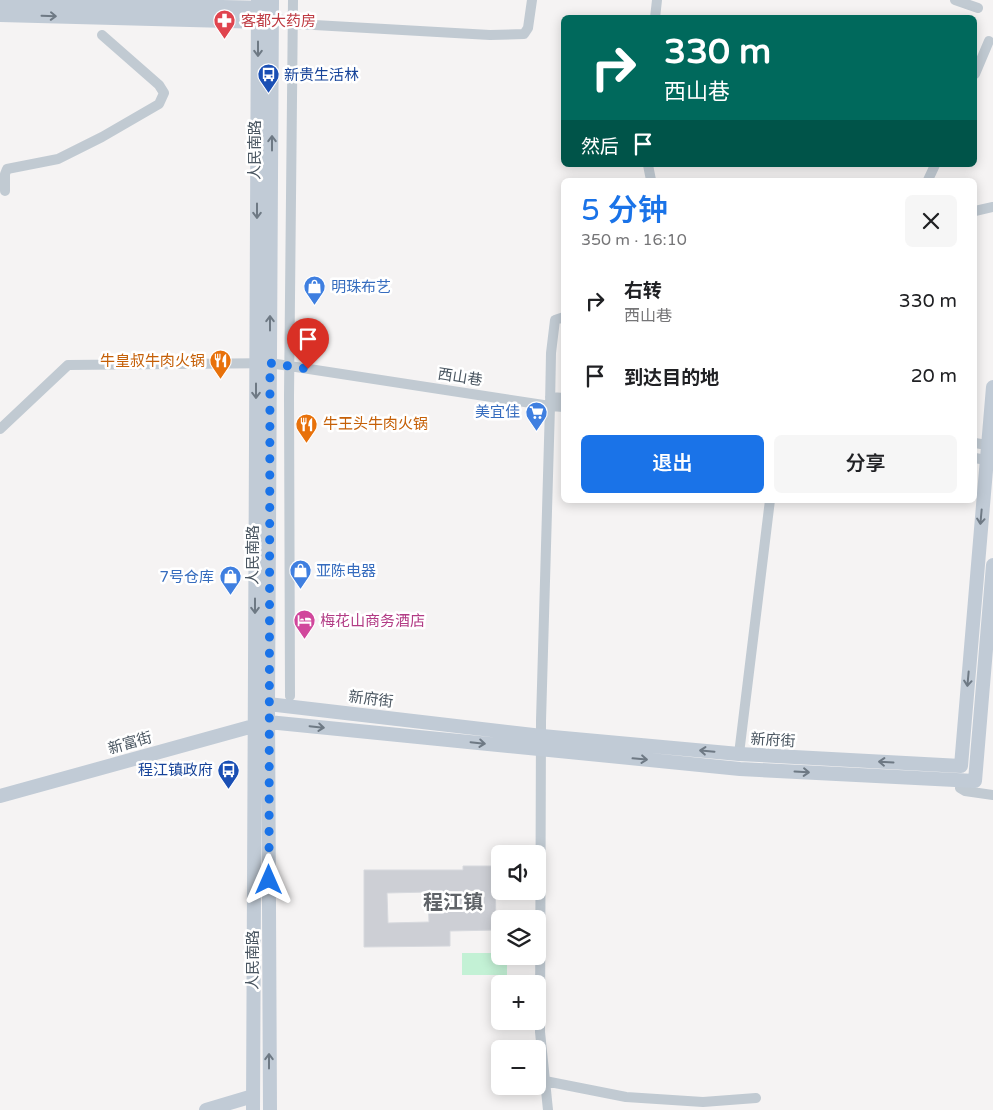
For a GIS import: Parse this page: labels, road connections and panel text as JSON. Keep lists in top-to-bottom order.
{
  "streets": {
    "street": [
      "人民南路",
      "西山巷",
      "新府街",
      "新富街"
    ]
  },
  "crossings": [
    ["人民南路", "西山巷"],
    ["人民南路", "新府街"],
    ["人民南路", "新富街"],
    ["新府街", "新富街"]
  ],
  "districts": ["程江镇"],
  "places": {
    "pharmacy": ["客都大药房"],
    "bus stop": ["新贵生活林", "程江镇政府"],
    "shop": ["明珠布艺", "亚陈电器", "7号仓库"],
    "restaurant": ["牛皇叔牛肉火锅", "牛王头牛肉火锅"],
    "supermarket": ["美宜佳"],
    "hotel": ["梅花山商务酒店"]
  },
  "page": {
    "turn": ["330 m", "西山巷"],
    "then": "然后",
    "heading": ["5 分钟", "350 m · 16:10"],
    "list": [
      {
        "name": "右转",
        "note": "西山巷",
        "value": "330 m"
      },
      {
        "name": "到达目的地",
        "value": "20 m"
      }
    ],
    "buttons": ["退出", "分享"],
    "map_buttons": ["+", "−"]
  }
}
